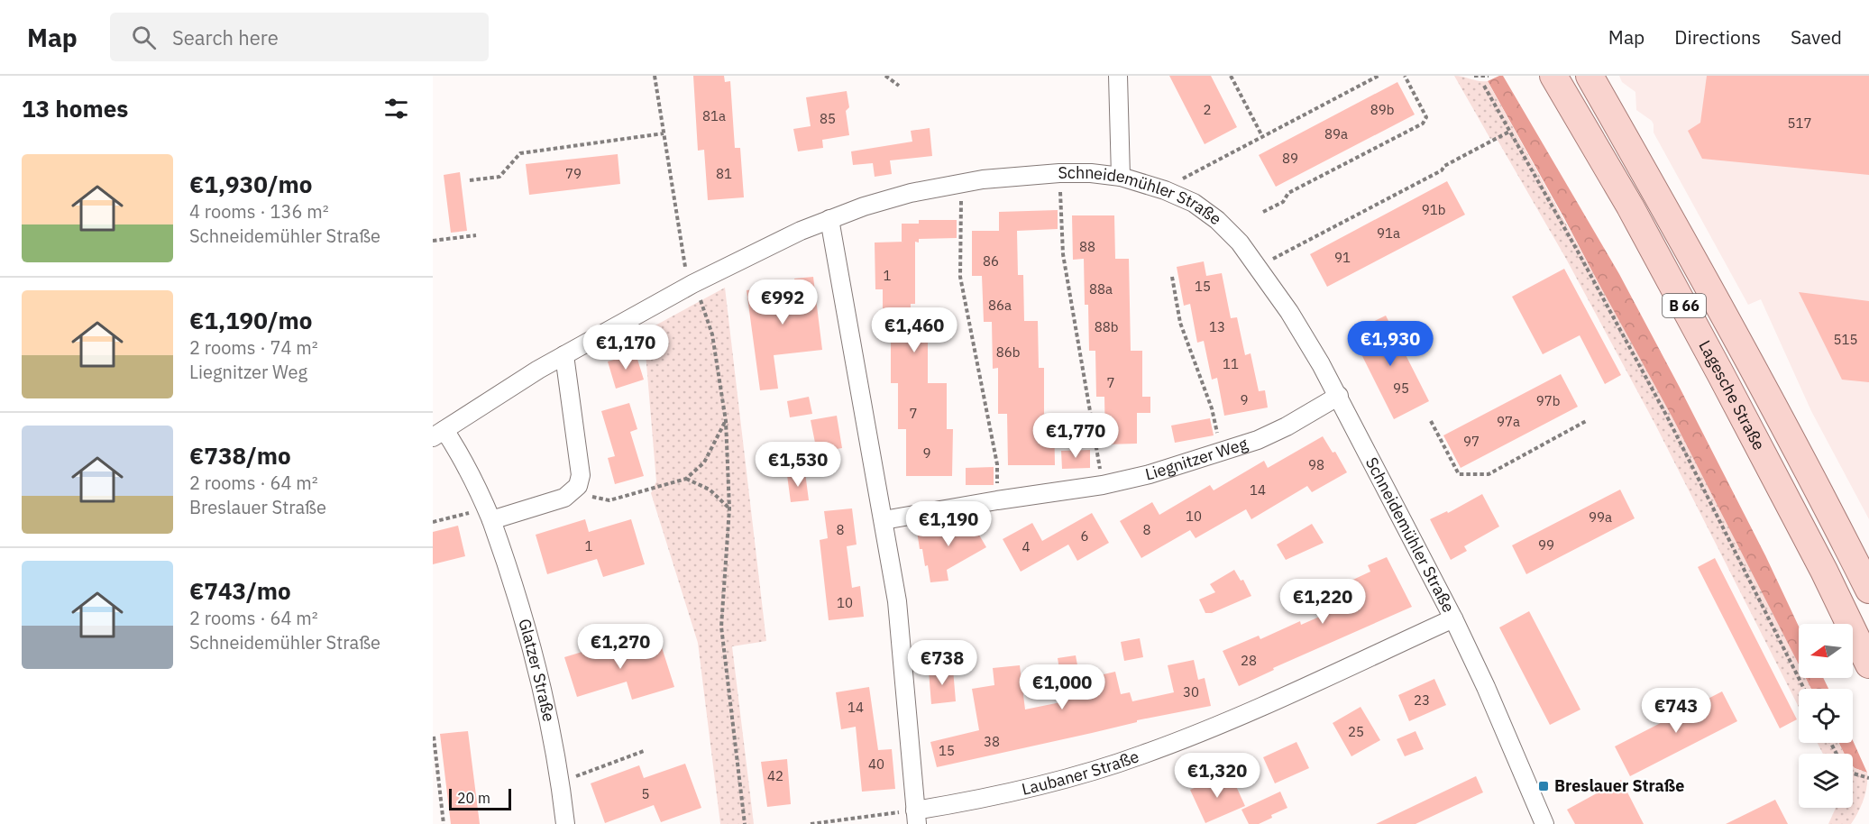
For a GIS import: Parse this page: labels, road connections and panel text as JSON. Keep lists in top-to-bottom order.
{
  "streets": {
    "main road": ["B 66", "Lagesche Straße"],
    "street": [
      "Schneidemühler Straße",
      "Liegnitzer Weg",
      "Glatzer Straße",
      "Laubaner Straße"
    ]
  },
  "crossings": [
    ["Schneidemühler Straße", "Liegnitzer Weg"],
    ["Schneidemühler Straße", "Glatzer Straße"],
    ["Schneidemühler Straße", "Laubaner Straße"]
  ],
  "places": {
    "transit": ["Breslauer Straße"]
  },
  "house_numbers": [
    "2",
    "89b",
    "81a",
    "85",
    "517",
    "89a",
    "89",
    "79",
    "81",
    "91b",
    "91a",
    "88",
    "91",
    "86",
    "1",
    "15",
    "88a",
    "86a",
    "88b",
    "13",
    "515",
    "86b",
    "11",
    "7",
    "95",
    "9",
    "97b",
    "7",
    "97a",
    "97",
    "9",
    "98",
    "14",
    "10",
    "99a",
    "8",
    "8",
    "6",
    "99",
    "1",
    "4",
    "10",
    "28",
    "30",
    "23",
    "14",
    "25",
    "38",
    "15",
    "40",
    "42",
    "5"
  ],
  "scale_bar": "20 m",
  "north": "left",
  "page": {
    "header": "Map",
    "search": "Search here",
    "nav": ["Map", "Directions", "Saved"],
    "heading": "13 homes",
    "list": [
      {
        "name": "€1,930/mo",
        "note": "4 rooms · 136 m² · Schneidemühler Straße"
      },
      {
        "name": "€1,190/mo",
        "note": "2 rooms · 74 m² · Liegnitzer Weg"
      },
      {
        "name": "€738/mo",
        "note": "2 rooms · 64 m² · Breslauer Straße"
      },
      {
        "name": "€743/mo",
        "note": "2 rooms · 64 m² · Schneidemühler Straße"
      }
    ],
    "price": [
      "€992",
      "€1,460",
      "€1,930",
      "€1,170",
      "€1,770",
      "€1,530",
      "€1,190",
      "€1,220",
      "€1,270",
      "€738",
      "€1,000",
      "€743",
      "€1,320"
    ],
    "scale": "20 m"
  }
}
